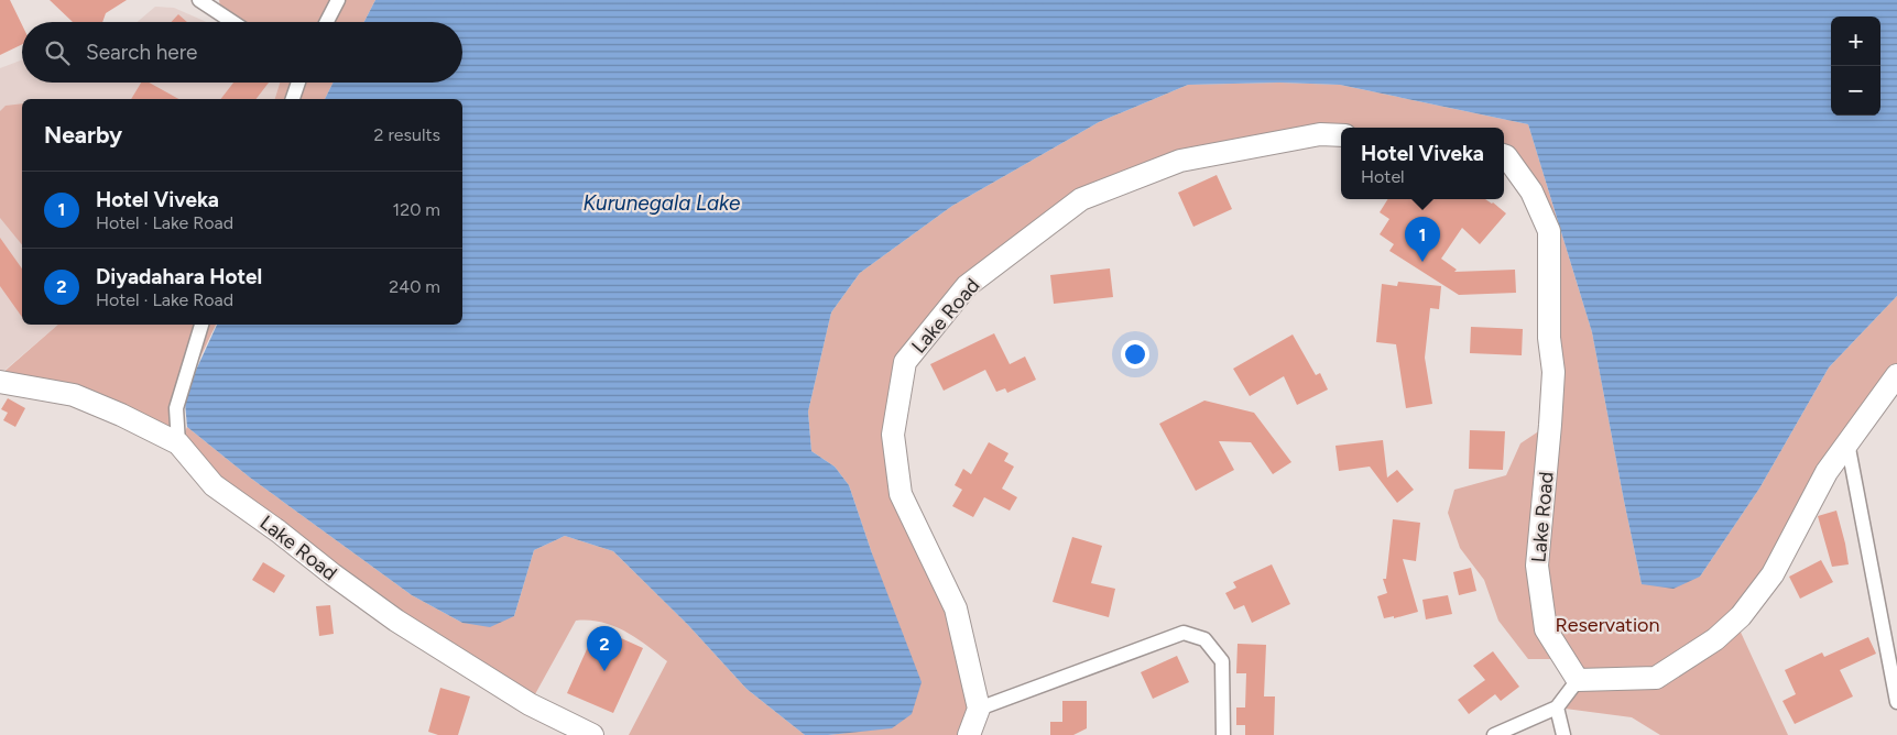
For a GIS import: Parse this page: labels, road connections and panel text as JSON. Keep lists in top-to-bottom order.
{
  "streets": {
    "main road": ["Lake Road"]
  },
  "water": ["Kurunegala Lake"],
  "parks": ["Reservation"],
  "page": {
    "map_buttons": ["+", "−"],
    "search": "Search here",
    "heading": ["Nearby", "2 results"],
    "popup": ["Hotel Viveka", "Hotel"],
    "list": [
      {
        "mark": "1",
        "name": "Hotel Viveka",
        "note": "Hotel · Lake Road",
        "value": "120 m"
      },
      {
        "mark": "2",
        "name": "Diyadahara Hotel",
        "note": "Hotel · Lake Road",
        "value": "240 m"
      }
    ],
    "pins": ["1", "2"]
  }
}
